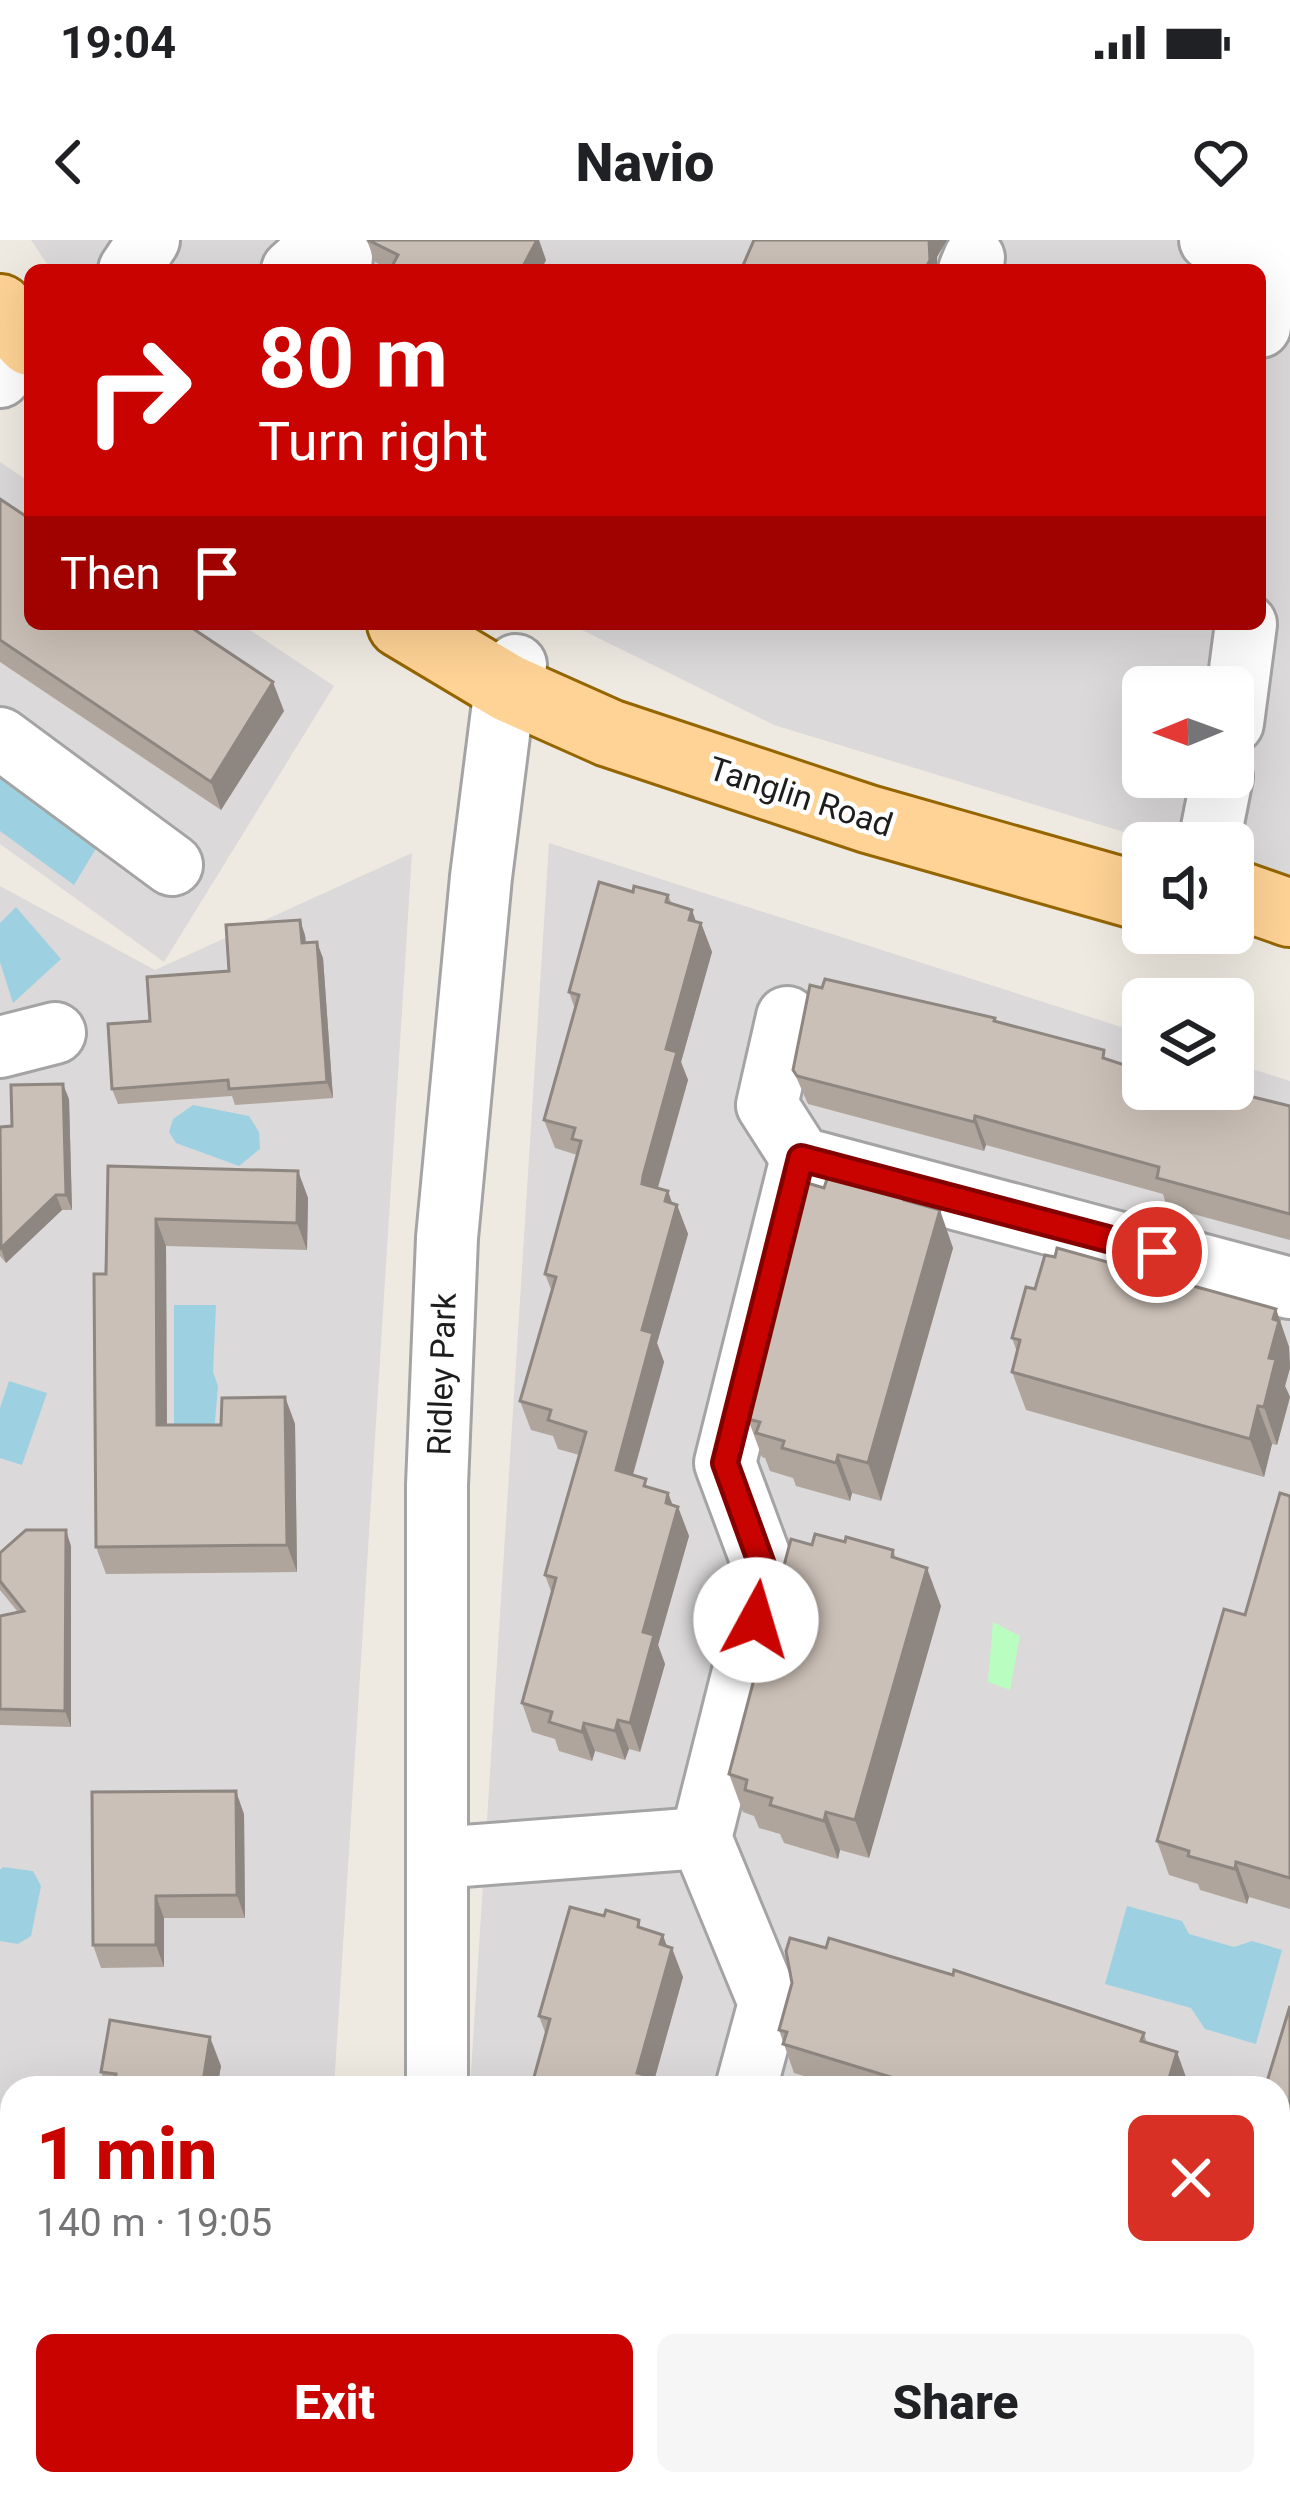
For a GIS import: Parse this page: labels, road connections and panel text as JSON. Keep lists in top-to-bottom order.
{
  "streets": {
    "main road": ["Tanglin Road"],
    "street": ["Ridley Park"]
  },
  "crossings": [
    ["Tanglin Road", "Ridley Park"]
  ],
  "north": "left",
  "page": {
    "status": "19:04",
    "header": "Navio",
    "turn": ["80 m", "Turn right"],
    "then": "Then",
    "heading": ["1 min", "140 m · 19:05"],
    "buttons": ["Exit", "Share"]
  }
}
